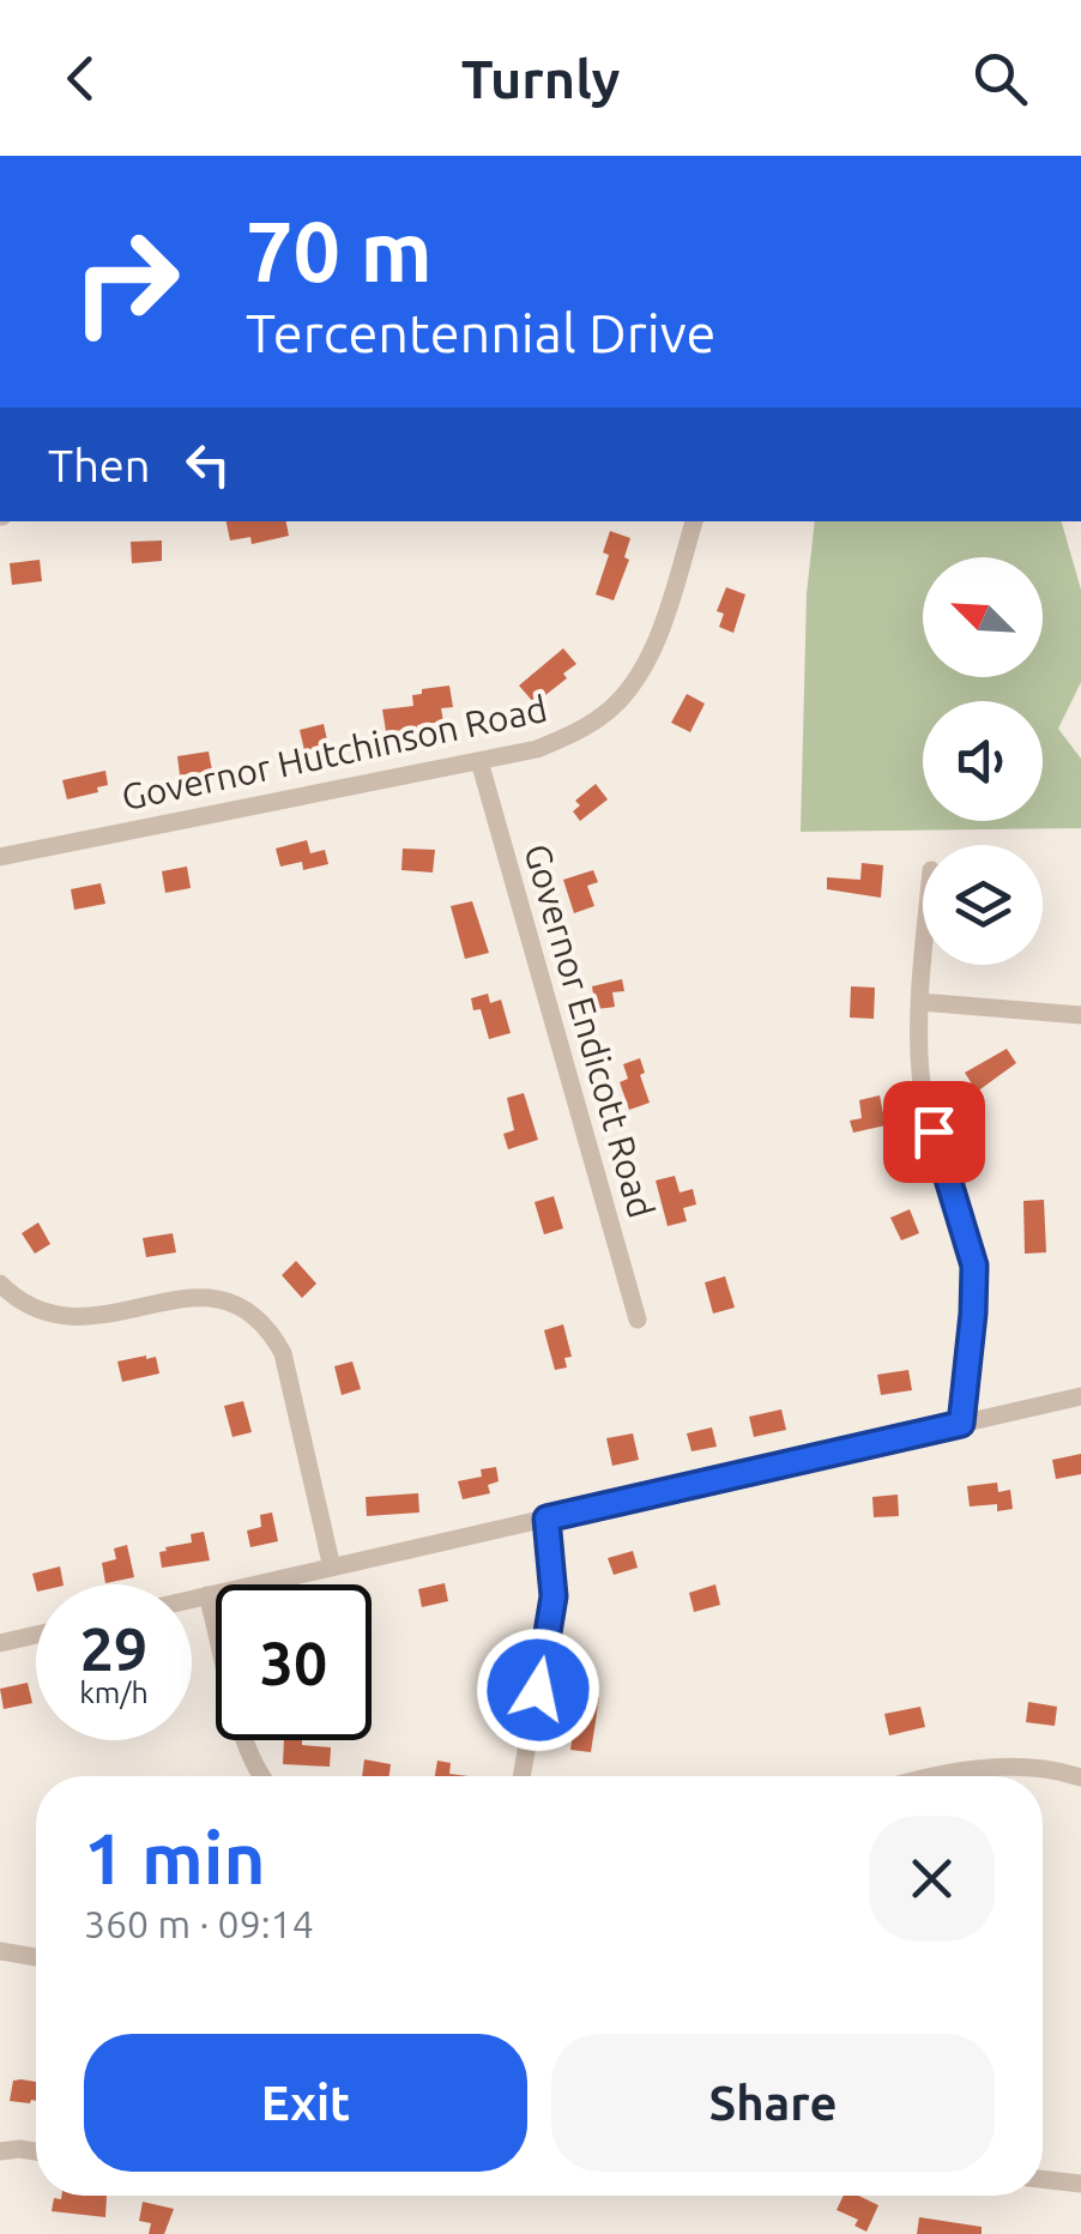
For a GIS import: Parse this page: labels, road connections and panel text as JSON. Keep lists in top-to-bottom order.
{
  "streets": {
    "street": ["Governor Hutchinson Road", "Governor Endicott Road"]
  },
  "crossings": [
    ["Governor Hutchinson Road", "Governor Endicott Road"]
  ],
  "north": "top left",
  "page": {
    "header": "Turnly",
    "turn": ["70 m", "Tercentennial Drive"],
    "then": "Then",
    "speed": "29 km/h",
    "limit": "30",
    "heading": ["1 min", "360 m · 09:14"],
    "buttons": ["Exit", "Share"]
  }
}
